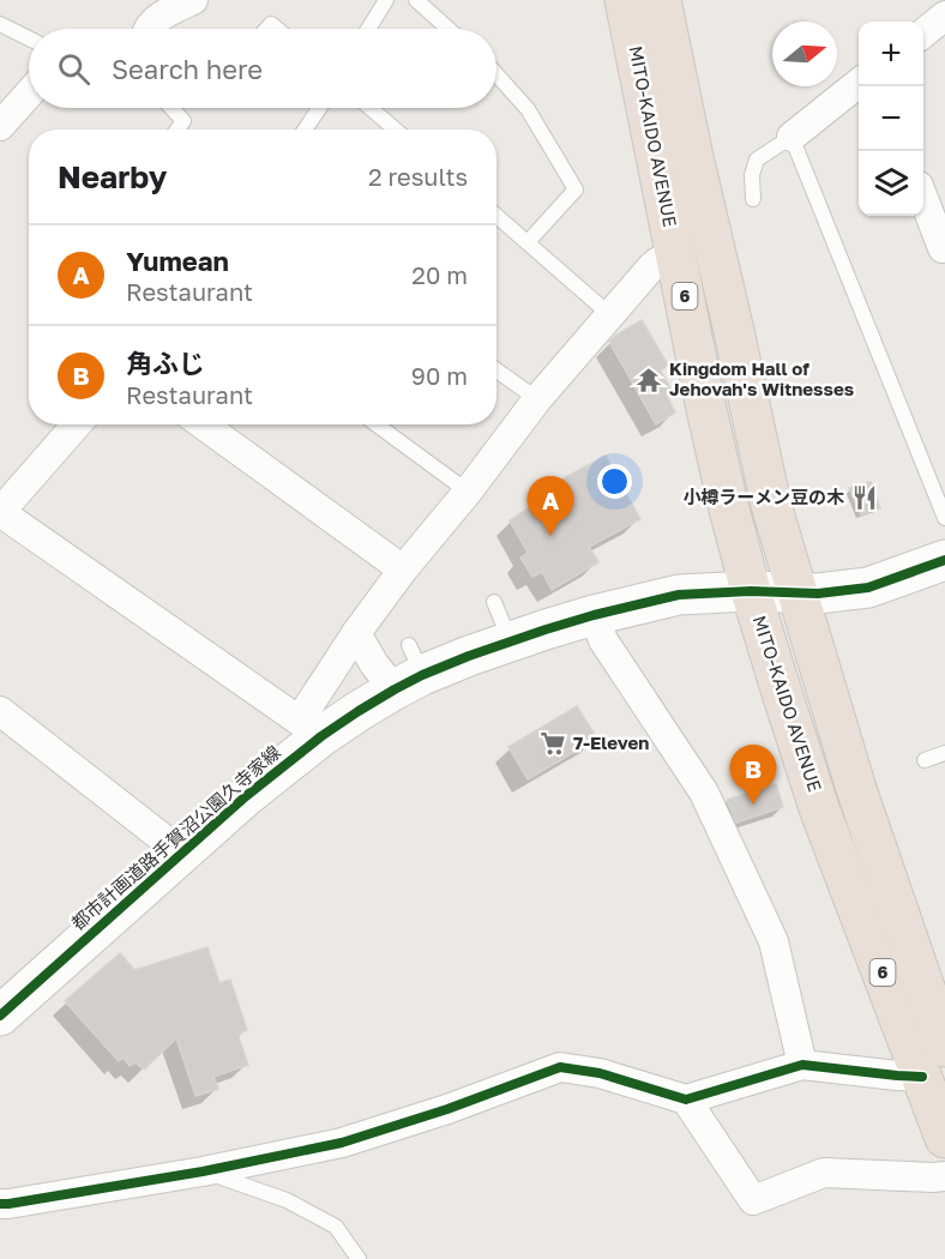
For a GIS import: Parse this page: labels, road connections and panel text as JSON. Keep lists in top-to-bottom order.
{
  "streets": {
    "highway": ["MITO-KAIDO AVENUE", "6"],
    "street": ["都市計画道路手賀沼公園久寺家線"]
  },
  "crossings": [
    ["MITO-KAIDO AVENUE", "都市計画道路手賀沼公園久寺家線"]
  ],
  "places": {
    "temple": ["Kingdom Hall of Jehovah's Witnesses"],
    "restaurant": ["小樽ラーメン豆の木"],
    "supermarket": ["7-Eleven"]
  },
  "north": "right",
  "page": {
    "map_buttons": ["+", "−"],
    "search": "Search here",
    "heading": ["Nearby", "2 results"],
    "list": [
      {
        "mark": "A",
        "name": "Yumean",
        "note": "Restaurant",
        "value": "20 m"
      },
      {
        "mark": "B",
        "name": "角ふじ",
        "note": "Restaurant",
        "value": "90 m"
      }
    ],
    "pins": ["A", "B"]
  }
}
